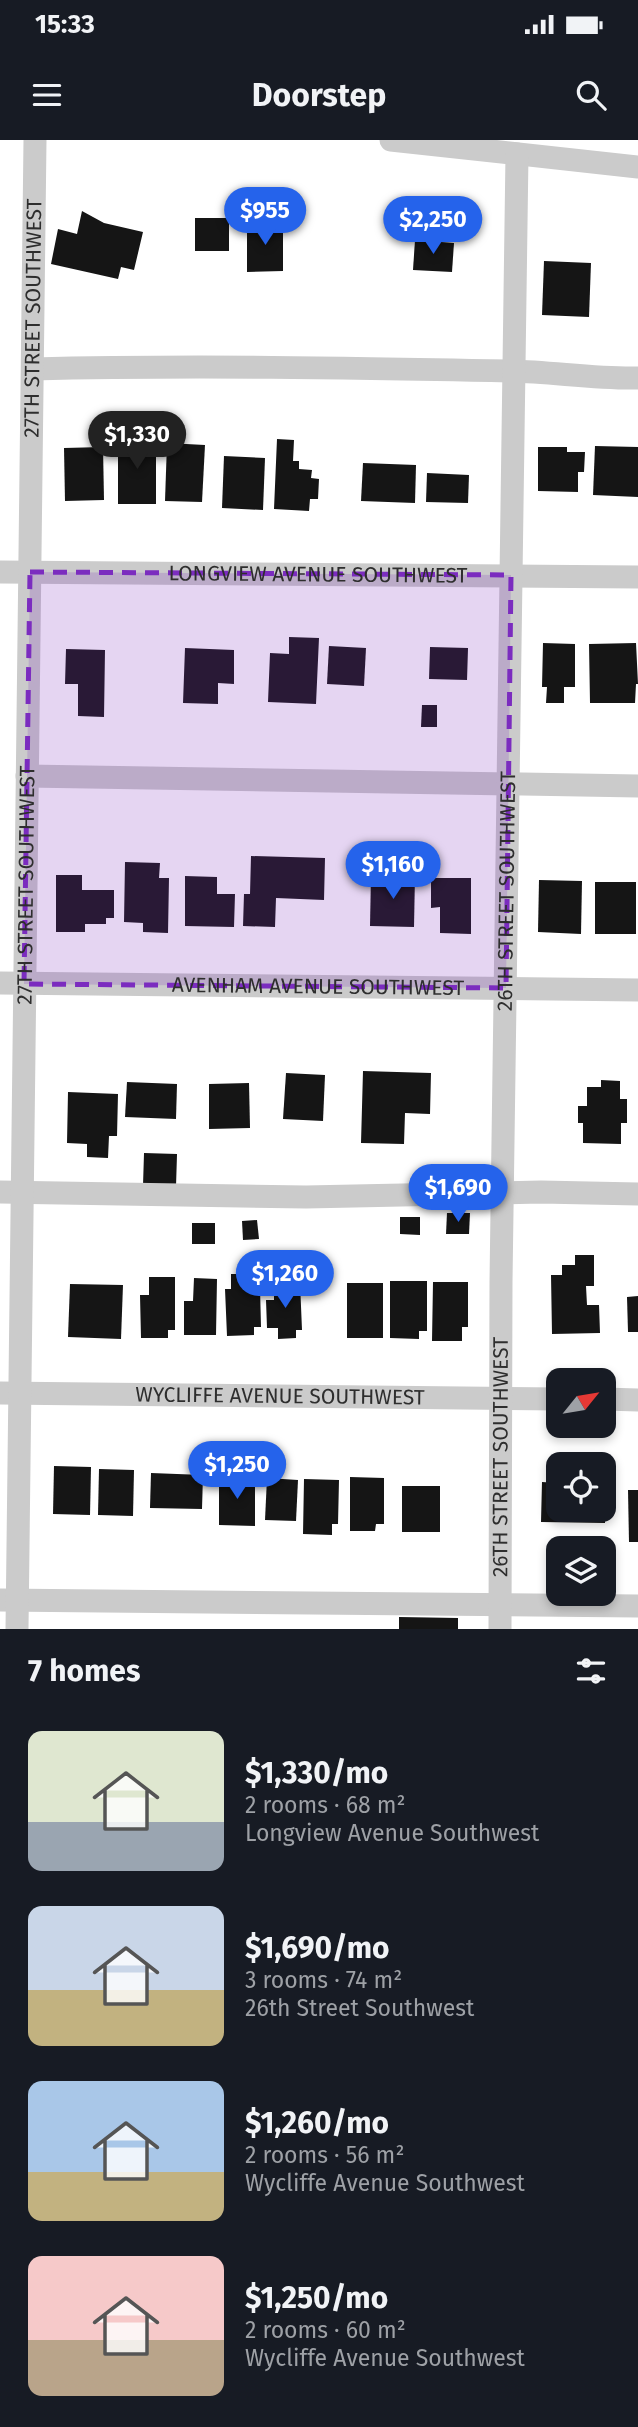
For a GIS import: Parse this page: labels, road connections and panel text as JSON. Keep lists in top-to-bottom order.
{
  "streets": {
    "street": [
      "27TH STREET SOUTHWEST",
      "LONGVIEW AVENUE SOUTHWEST",
      "26TH STREET SOUTHWEST",
      "AVENHAM AVENUE SOUTHWEST",
      "WYCLIFFE AVENUE SOUTHWEST"
    ]
  },
  "crossings": [
    ["27TH STREET SOUTHWEST", "LONGVIEW AVENUE SOUTHWEST"],
    ["27TH STREET SOUTHWEST", "AVENHAM AVENUE SOUTHWEST"],
    ["27TH STREET SOUTHWEST", "WYCLIFFE AVENUE SOUTHWEST"],
    ["LONGVIEW AVENUE SOUTHWEST", "26TH STREET SOUTHWEST"],
    ["26TH STREET SOUTHWEST", "AVENHAM AVENUE SOUTHWEST"],
    ["26TH STREET SOUTHWEST", "WYCLIFFE AVENUE SOUTHWEST"]
  ],
  "north": "top right",
  "page": {
    "status": "15:33",
    "header": "Doorstep",
    "price": [
      "$955",
      "$2,250",
      "$1,330",
      "$1,160",
      "$1,690",
      "$1,260",
      "$1,250"
    ],
    "heading": "7 homes",
    "list": [
      {
        "name": "$1,330/mo",
        "note": "2 rooms · 68 m² · Longview Avenue Southwest"
      },
      {
        "name": "$1,690/mo",
        "note": "3 rooms · 74 m² · 26th Street Southwest"
      },
      {
        "name": "$1,260/mo",
        "note": "2 rooms · 56 m² · Wycliffe Avenue Southwest"
      },
      {
        "name": "$1,250/mo",
        "note": "2 rooms · 60 m² · Wycliffe Avenue Southwest"
      }
    ]
  }
}
